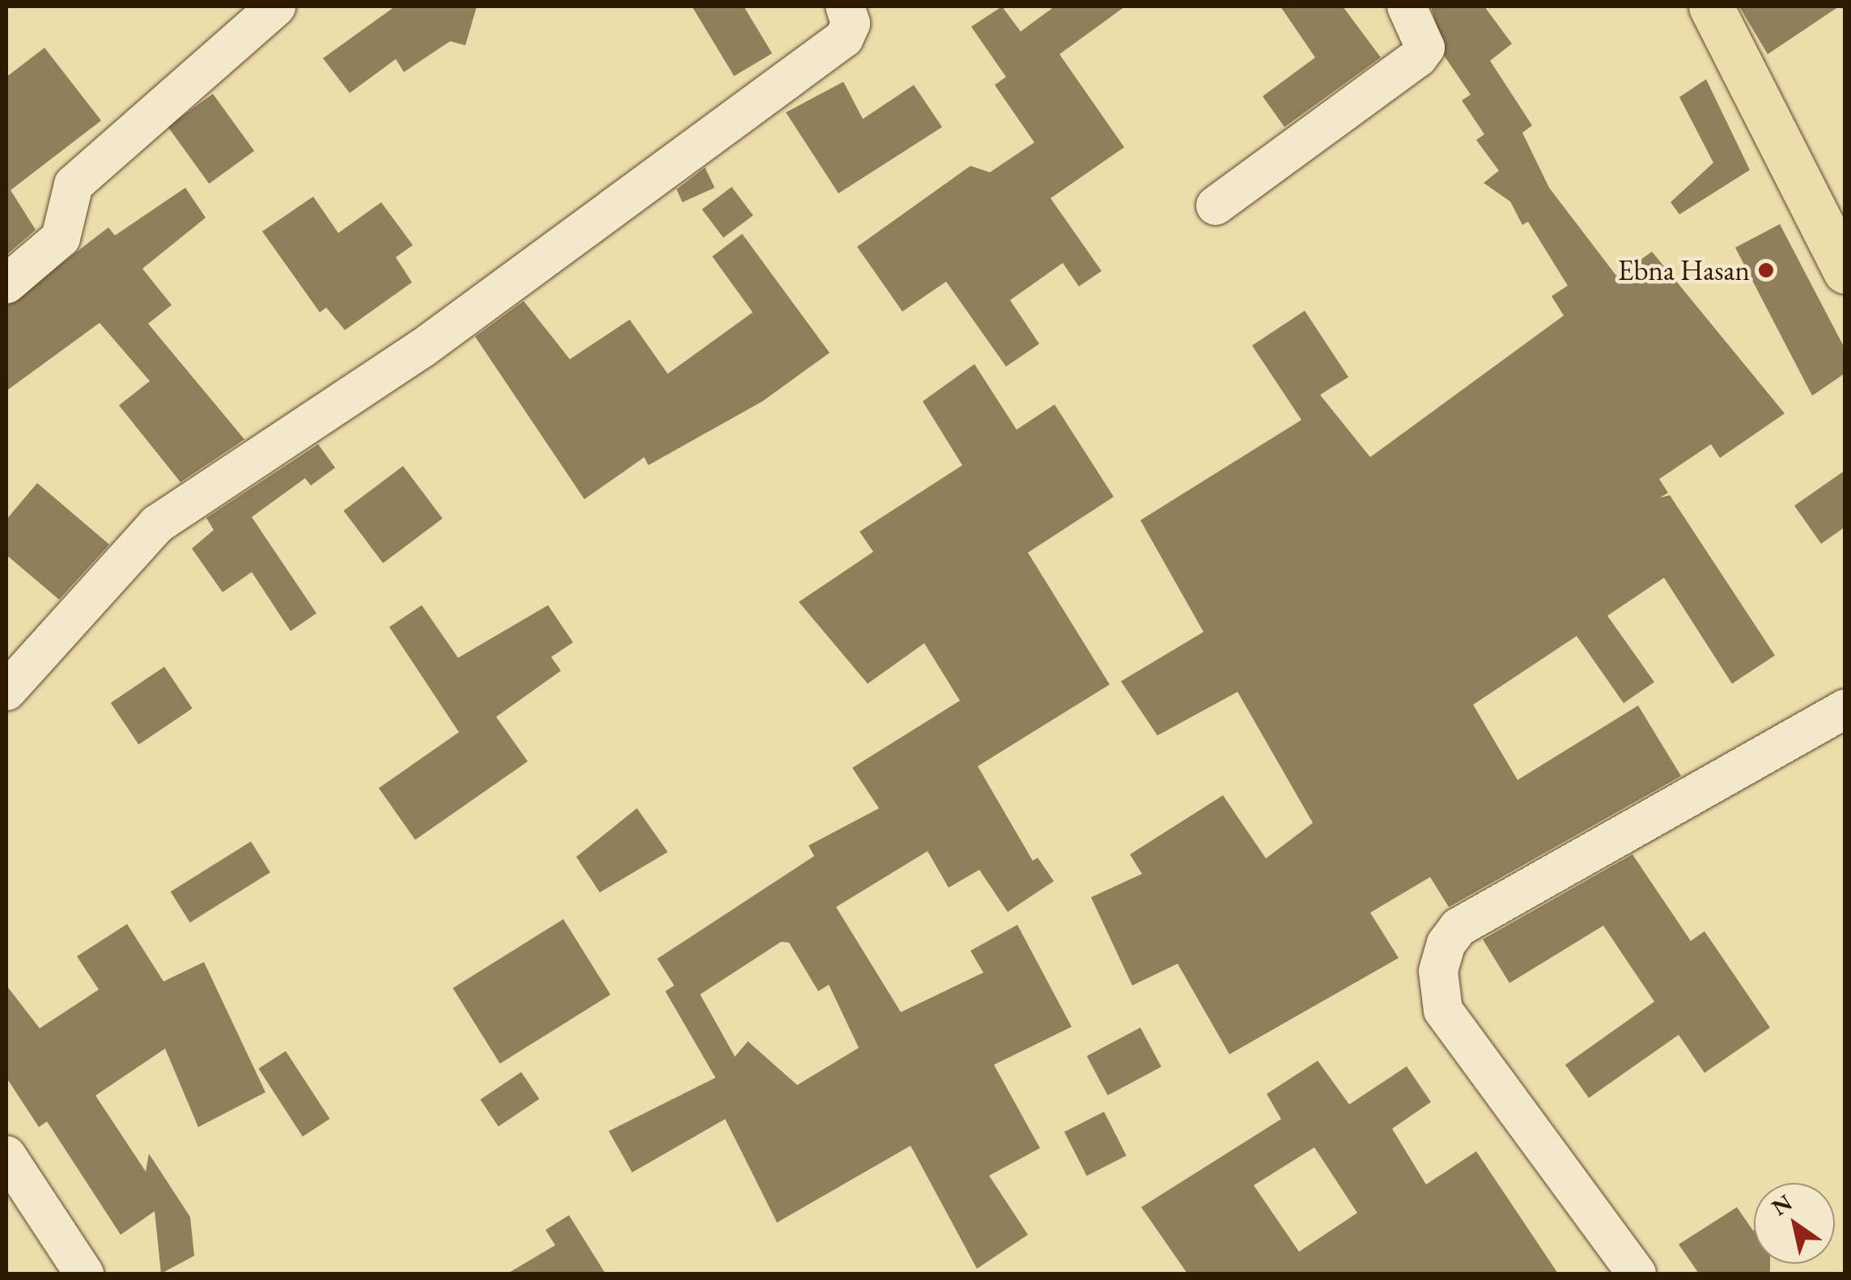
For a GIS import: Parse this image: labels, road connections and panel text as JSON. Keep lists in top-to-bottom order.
{
  "places": ["Ebna Hasan"],
  "north": "top left"
}
